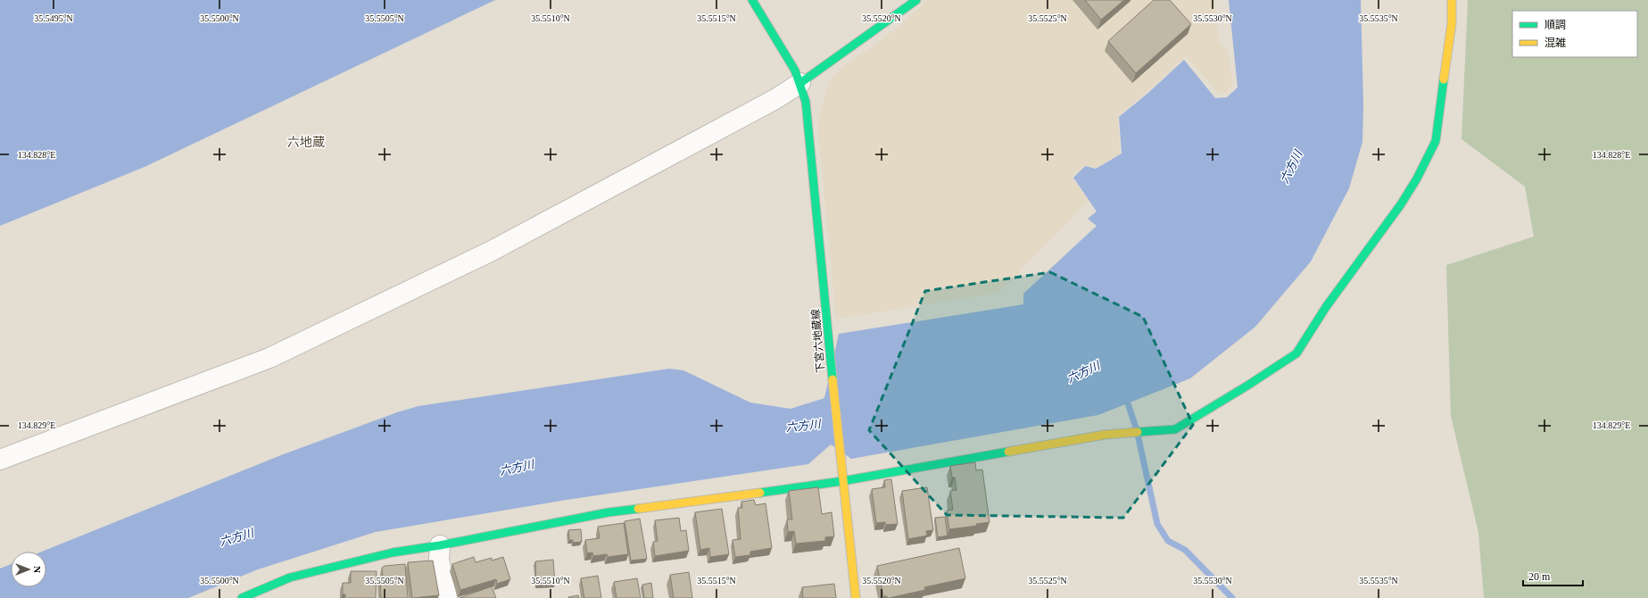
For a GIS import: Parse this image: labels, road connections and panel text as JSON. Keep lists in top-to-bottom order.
{
  "streets": {
    "street": ["下宮六地蔵線"]
  },
  "districts": ["六地蔵"],
  "water": ["六方川"],
  "legend": ["順調", "混雑"],
  "scale_bar": "20 m",
  "north": "right",
  "coordinates": [
    "35.5495°N",
    "35.5500°N",
    "35.5505°N",
    "35.5510°N",
    "35.5515°N",
    "35.5520°N",
    "35.5525°N",
    "35.5530°N",
    "35.5535°N",
    "134.828°E",
    "134.829°E"
  ]
}
